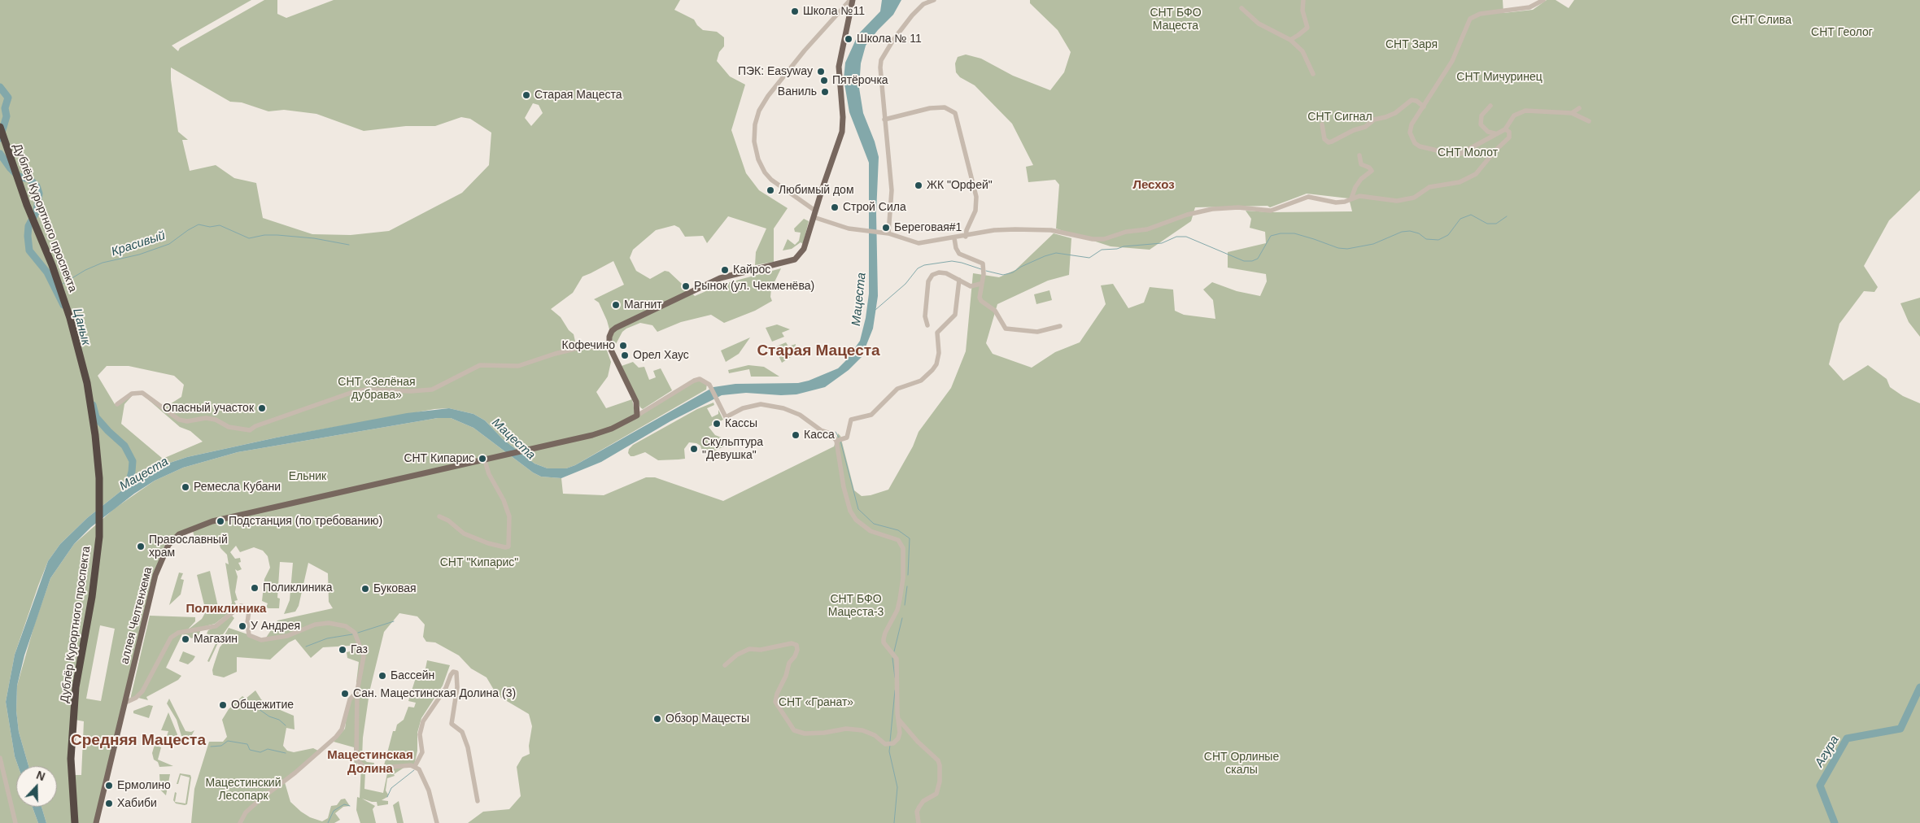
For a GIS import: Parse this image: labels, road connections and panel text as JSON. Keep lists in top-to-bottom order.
{
  "streets": {
    "highway": ["Дублёр Курортного проспекта"],
    "main road": ["аллея Челтенхема"]
  },
  "districts": [
    "Лесхоз",
    "Старая Мацеста",
    "Поликлиника",
    "Средняя Мацеста",
    "Мацестинская Долина"
  ],
  "water": [
    "Красивый",
    "Мацеста",
    "Цанык",
    "Агура"
  ],
  "parks": [
    "СНТ БФО Мацеста",
    "СНТ Слива",
    "СНТ Геолог",
    "СНТ Заря",
    "СНТ Мичуринец",
    "СНТ Сигнал",
    "СНТ Молот",
    "СНТ «Зелёная дубрава»",
    "Ельник",
    "СНТ \"Кипарис\"",
    "СНТ БФО Мацеста-3",
    "СНТ «Гранат»",
    "СНТ Орлиные скалы",
    "Мацестинский Лесопарк"
  ],
  "places": [
    "Школа №11",
    "Школа № 11",
    "ПЭК: Easyway",
    "Пятёрочка",
    "Ваниль",
    "Старая Мацеста",
    "ЖК \"Орфей\"",
    "Любимый дом",
    "Строй Сила",
    "Береговая#1",
    "Кайрос",
    "Рынок (ул. Чекменёва)",
    "Магнит",
    "Кофечино",
    "Орел Хаус",
    "Опасный участок",
    "Кассы",
    "Касса",
    "Скульптура \"Девушка\"",
    "СНТ Кипарис",
    "Ремесла Кубани",
    "Подстанция (по требованию)",
    "Православный храм",
    "Поликлиника",
    "Буковая",
    "У Андрея",
    "Магазин",
    "Газ",
    "Бассейн",
    "Сан. Мацестинская Долина (3)",
    "Общежитие",
    "Обзор Мацесты",
    "Ермолино",
    "Хабиби"
  ],
  "north": "top"
}
